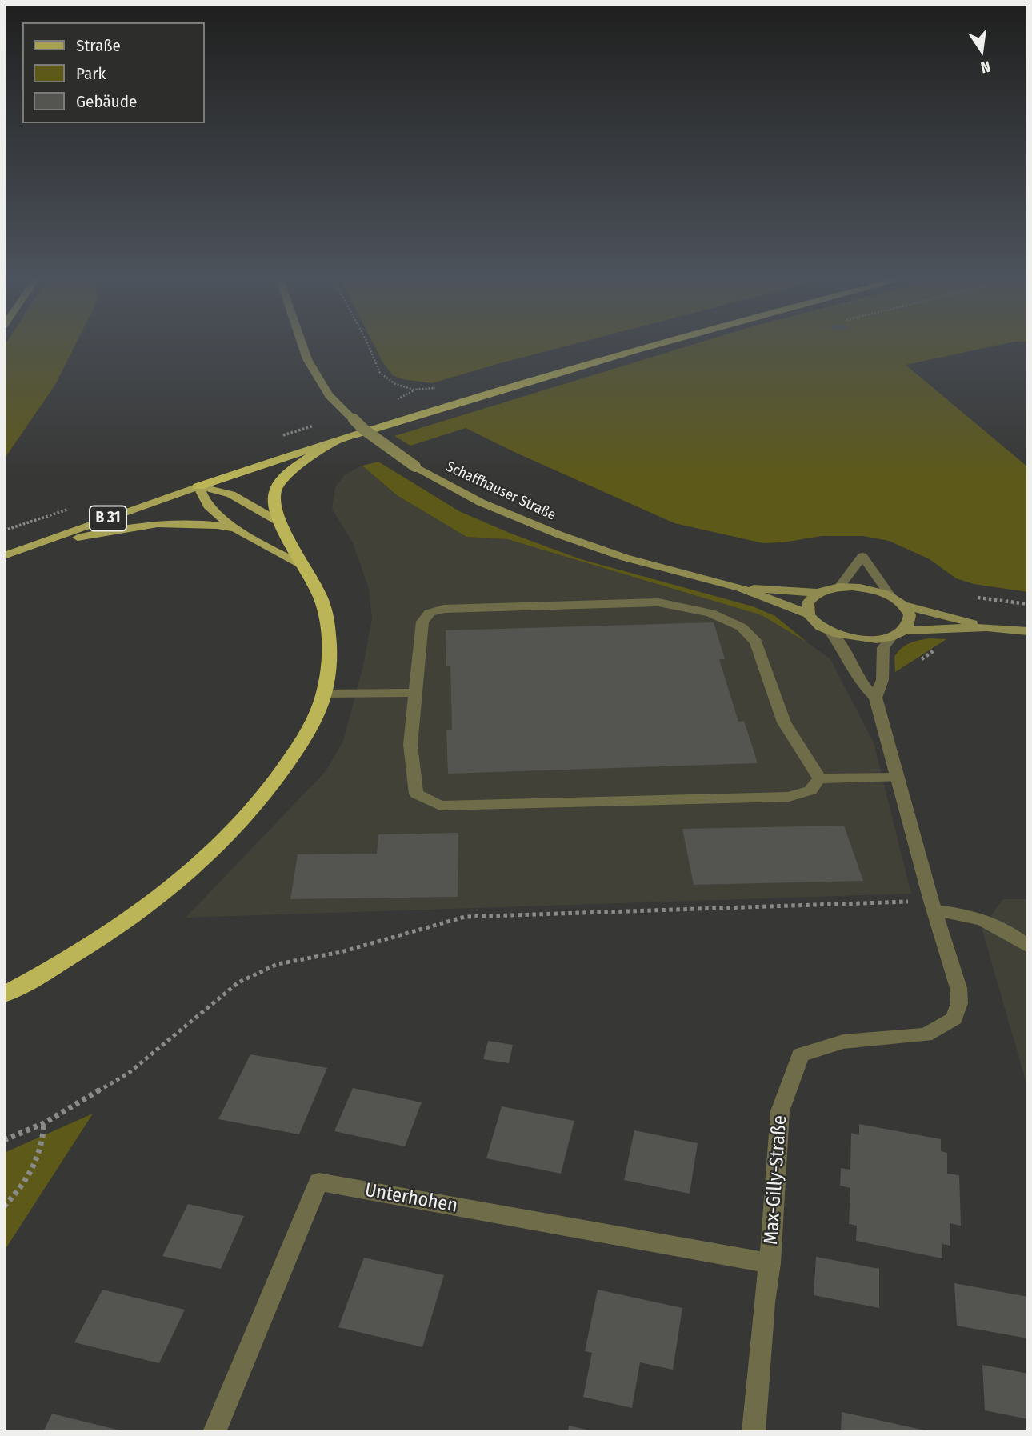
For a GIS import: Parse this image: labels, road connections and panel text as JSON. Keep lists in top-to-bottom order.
{
  "streets": {
    "highway": ["B 31"],
    "main road": ["Schaffhauser Straße"],
    "street": ["Max-Gilly-Straße", "Unterhohen"]
  },
  "crossings": [
    ["Schaffhauser Straße", "Max-Gilly-Straße"],
    ["Max-Gilly-Straße", "Unterhohen"]
  ],
  "legend": ["Straße", "Park", "Gebäude"],
  "north": "bottom"
}
